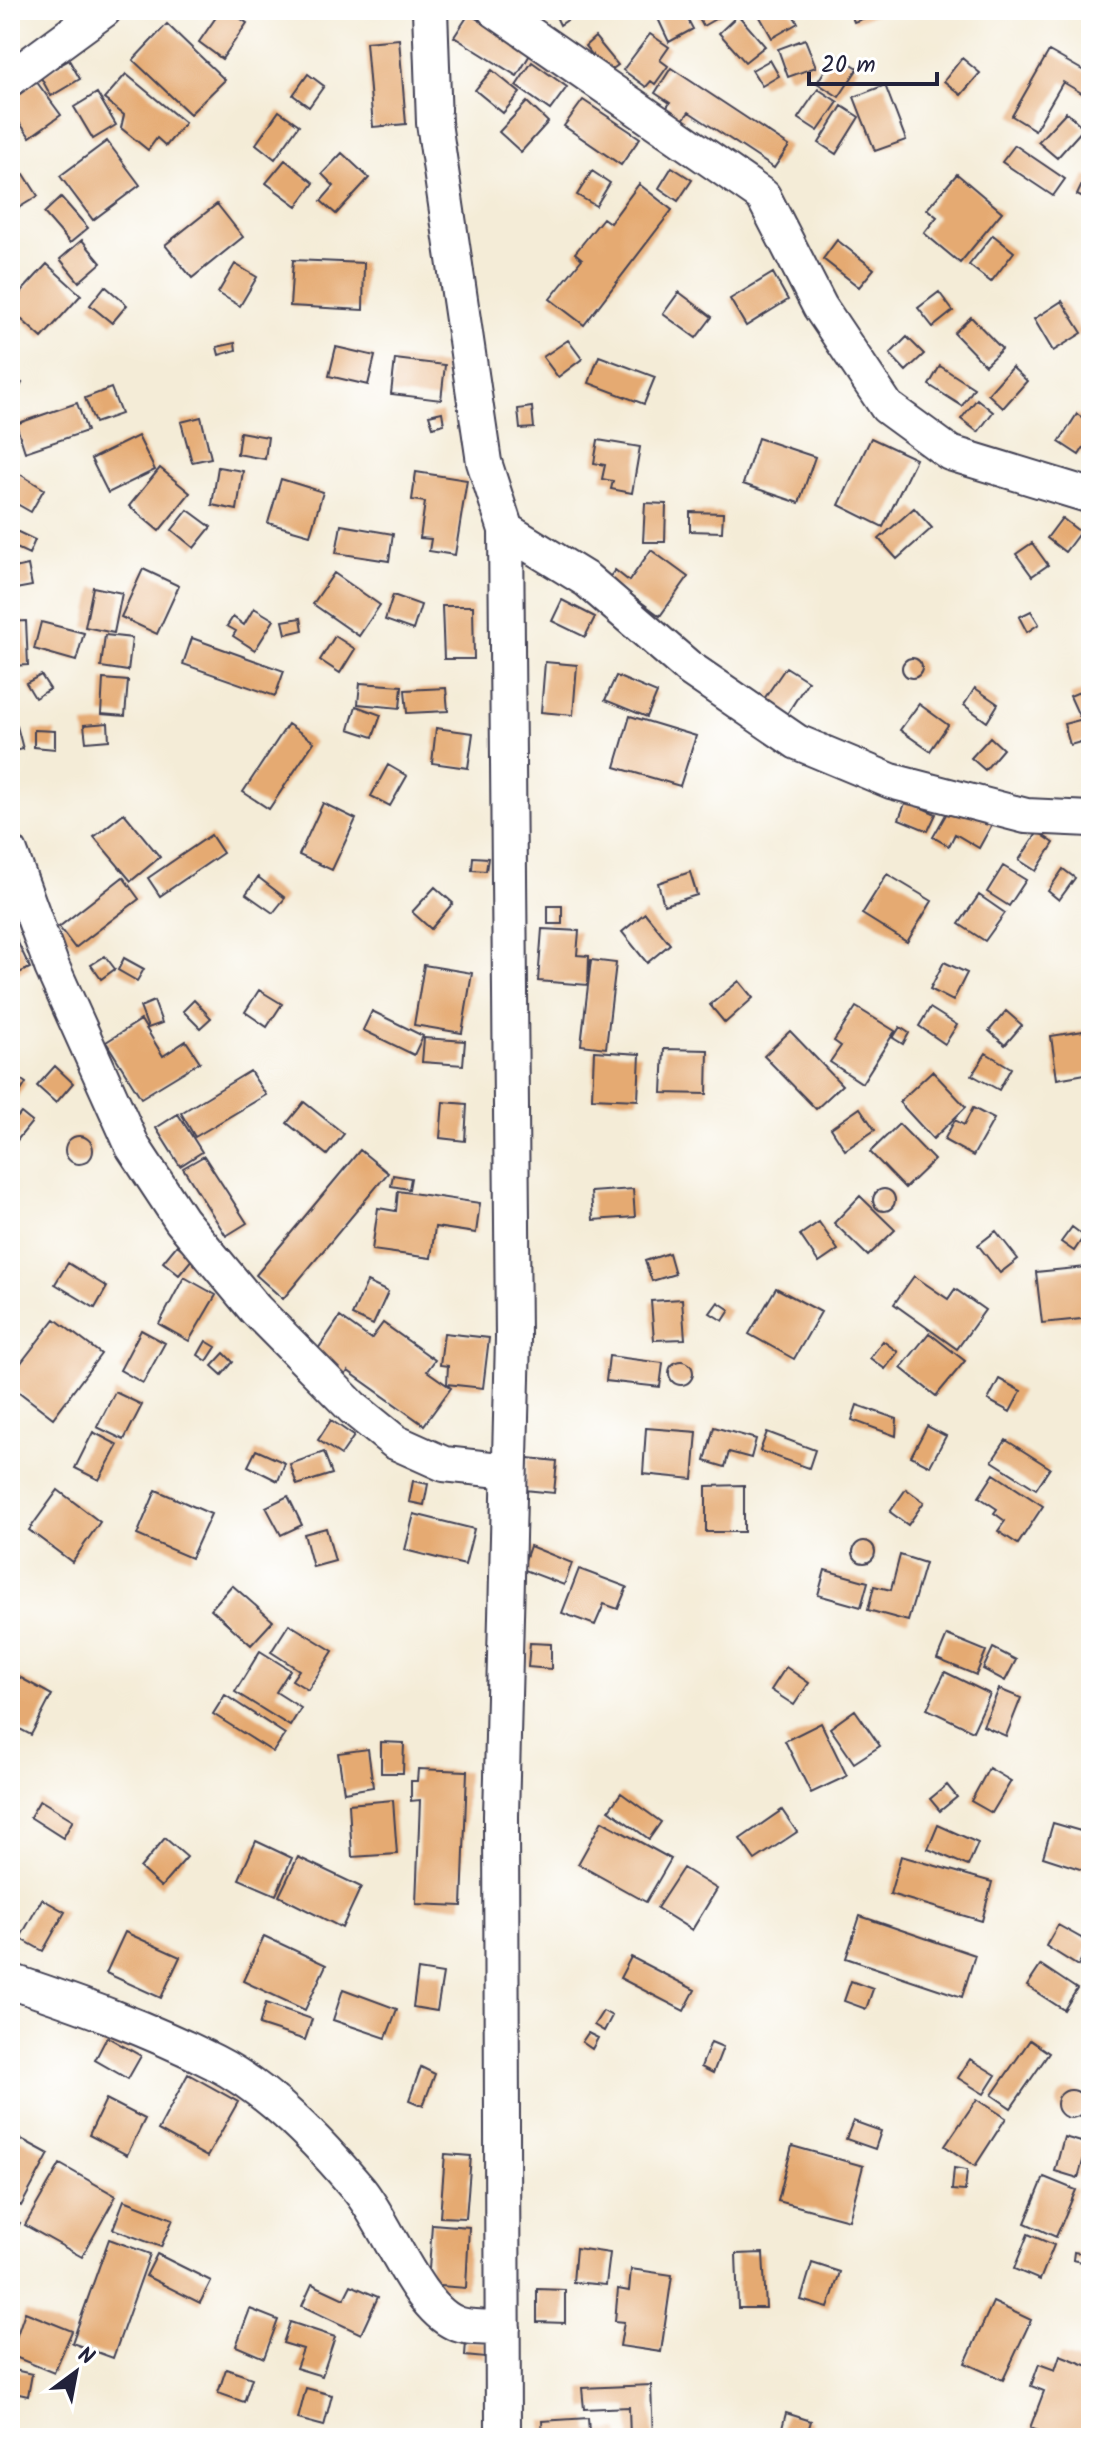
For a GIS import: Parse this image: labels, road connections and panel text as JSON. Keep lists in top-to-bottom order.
{
  "scale_bar": "20 m",
  "north": "top right"
}
